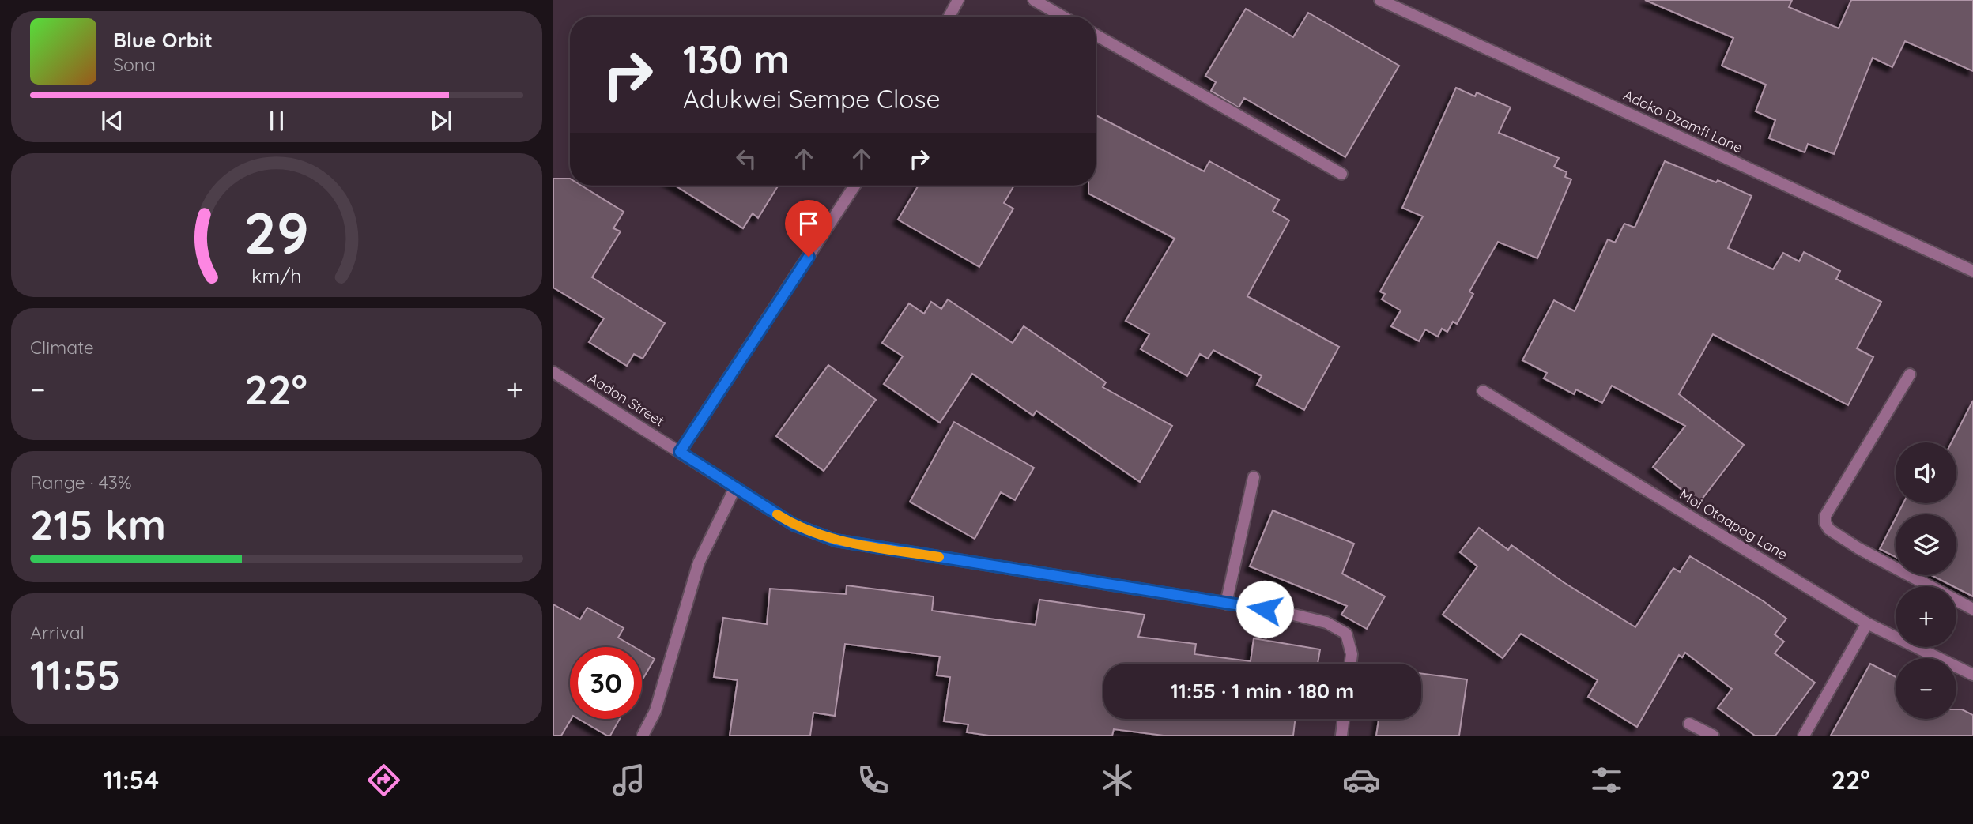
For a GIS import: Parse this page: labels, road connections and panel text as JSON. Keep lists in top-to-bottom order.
{
  "streets": {
    "street": ["Adoko Dzamfi Lane", "Aadon Street", "Moi Otaapog Lane"]
  },
  "page": {
    "turn": ["130 m", "Adukwei Sempe Close"],
    "song": ["Blue Orbit", "Sona"],
    "tile": [
      "Climate",
      ["Range · 43%", "215 km"],
      ["Arrival", "11:55"]
    ],
    "heat": ["−", "22°", "+"],
    "map_buttons": ["+", "−"],
    "limit": "30",
    "trip": "11:55 · 1 min · 180 m",
    "tabs": ["11:54", "22°"],
    "gauge": ["29", "km/h"]
  }
}
